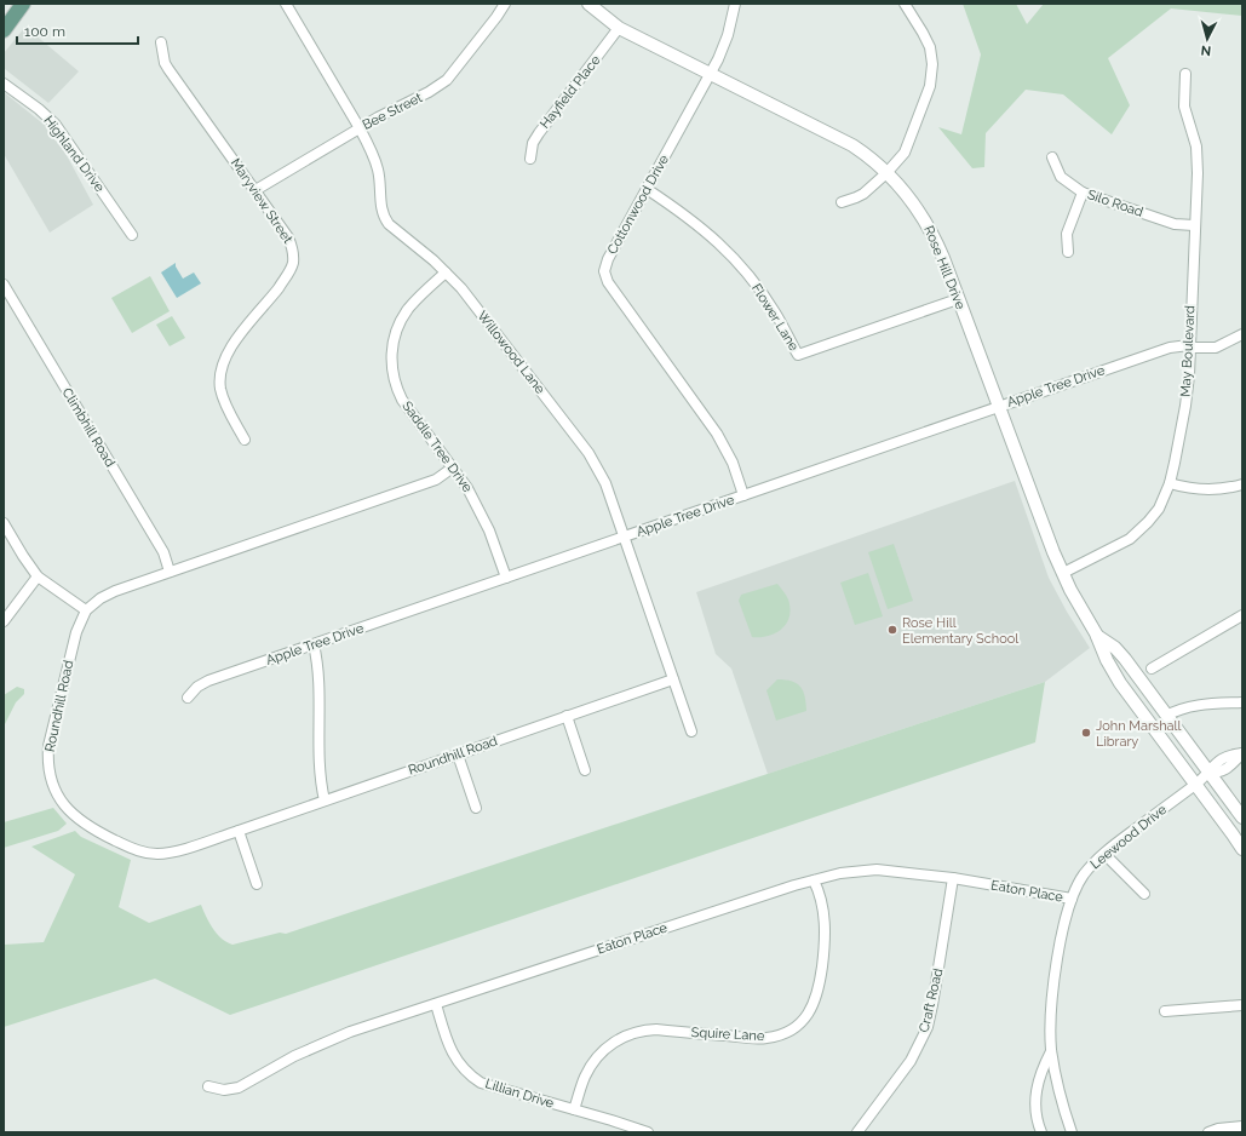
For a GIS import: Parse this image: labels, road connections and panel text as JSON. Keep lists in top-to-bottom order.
{
  "streets": {
    "street": [
      "Hayfield Place",
      "Bee Street",
      "Highland Drive",
      "Maryview Street",
      "Silo Road",
      "Cottonwood Drive",
      "Rose Hill Drive",
      "Flower Lane",
      "May Boulevard",
      "Willowood Lane",
      "Apple Tree Drive",
      "Climbhill Road",
      "Saddle Tree Drive",
      "Roundhill Road",
      "Leewood Drive",
      "Eaton Place",
      "Craft Road",
      "Squire Lane",
      "Lillian Drive"
    ]
  },
  "crossings": [
    ["Hayfield Place", "Rose Hill Drive"],
    ["Bee Street", "Maryview Street"],
    ["Bee Street", "Willowood Lane"],
    ["Silo Road", "May Boulevard"],
    ["Cottonwood Drive", "Rose Hill Drive"],
    ["Cottonwood Drive", "Flower Lane"],
    ["Cottonwood Drive", "Apple Tree Drive"],
    ["Rose Hill Drive", "Flower Lane"],
    ["Rose Hill Drive", "May Boulevard"],
    ["Rose Hill Drive", "Apple Tree Drive"],
    ["Rose Hill Drive", "Leewood Drive"],
    ["May Boulevard", "Apple Tree Drive"],
    ["Willowood Lane", "Apple Tree Drive"],
    ["Willowood Lane", "Saddle Tree Drive"],
    ["Willowood Lane", "Roundhill Road"],
    ["Apple Tree Drive", "Saddle Tree Drive"],
    ["Leewood Drive", "Eaton Place"],
    ["Eaton Place", "Craft Road"],
    ["Eaton Place", "Squire Lane"],
    ["Eaton Place", "Lillian Drive"],
    ["Squire Lane", "Lillian Drive"]
  ],
  "places": ["Rose Hill Elementary School", "John Marshall Library"],
  "scale_bar": "100 m",
  "north": "bottom"
}
